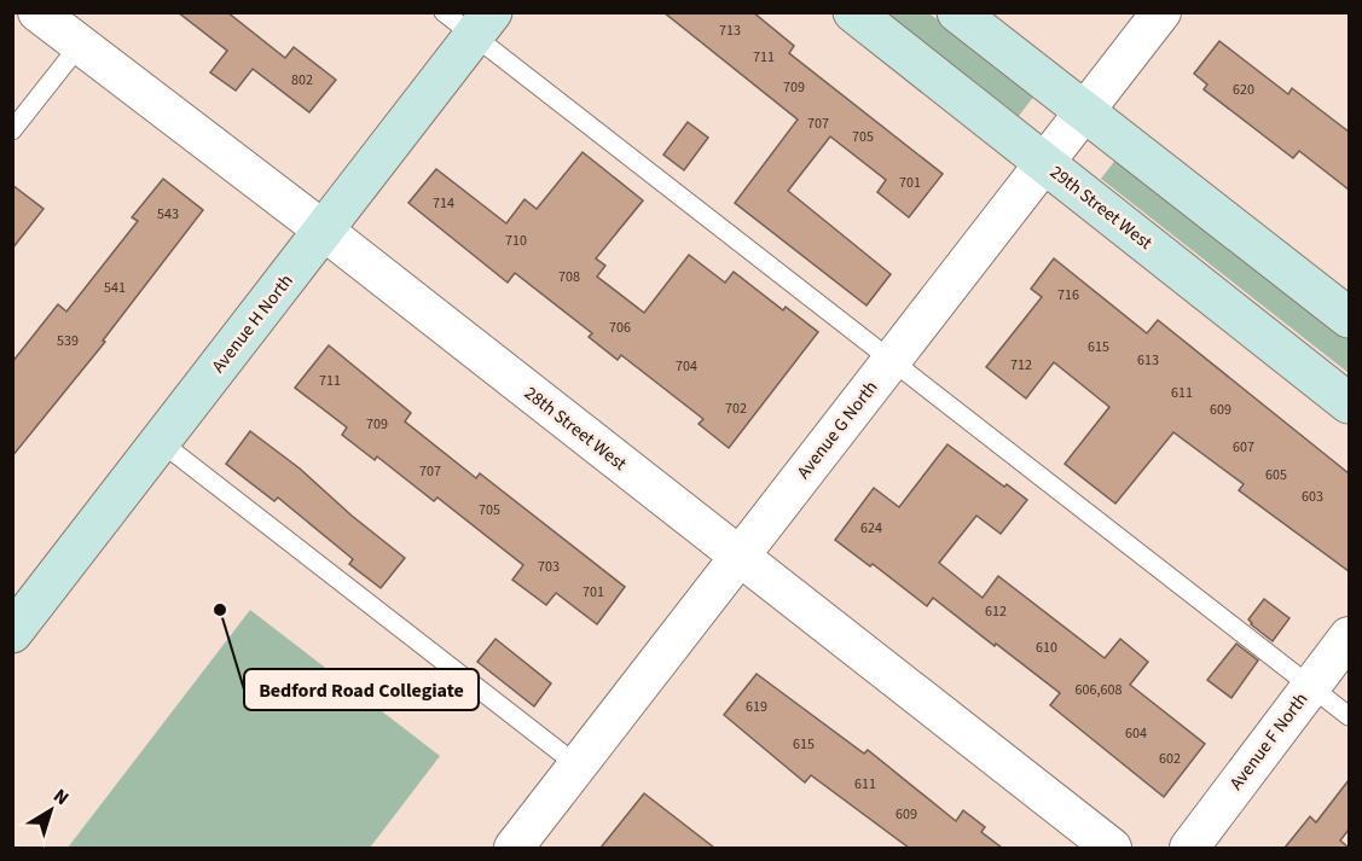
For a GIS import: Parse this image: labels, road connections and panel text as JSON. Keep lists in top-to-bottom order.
{
  "streets": {
    "street": [
      "29th Street West",
      "Avenue H North",
      "28th Street West",
      "Avenue G North",
      "Avenue F North"
    ]
  },
  "crossings": [
    ["29th Street West", "Avenue G North"],
    ["Avenue H North", "28th Street West"],
    ["28th Street West", "Avenue G North"]
  ],
  "places": ["Bedford Road Collegiate"],
  "house_numbers": [
    "713",
    "711",
    "802",
    "709",
    "620",
    "707",
    "705",
    "701",
    "714",
    "543",
    "710",
    "708",
    "541",
    "716",
    "706",
    "539",
    "615",
    "613",
    "712",
    "704",
    "711",
    "611",
    "702",
    "609",
    "709",
    "607",
    "707",
    "605",
    "603",
    "705",
    "624",
    "703",
    "701",
    "612",
    "610",
    "606,608",
    "619",
    "604",
    "615",
    "602",
    "611",
    "609"
  ],
  "north": "top right"
}
